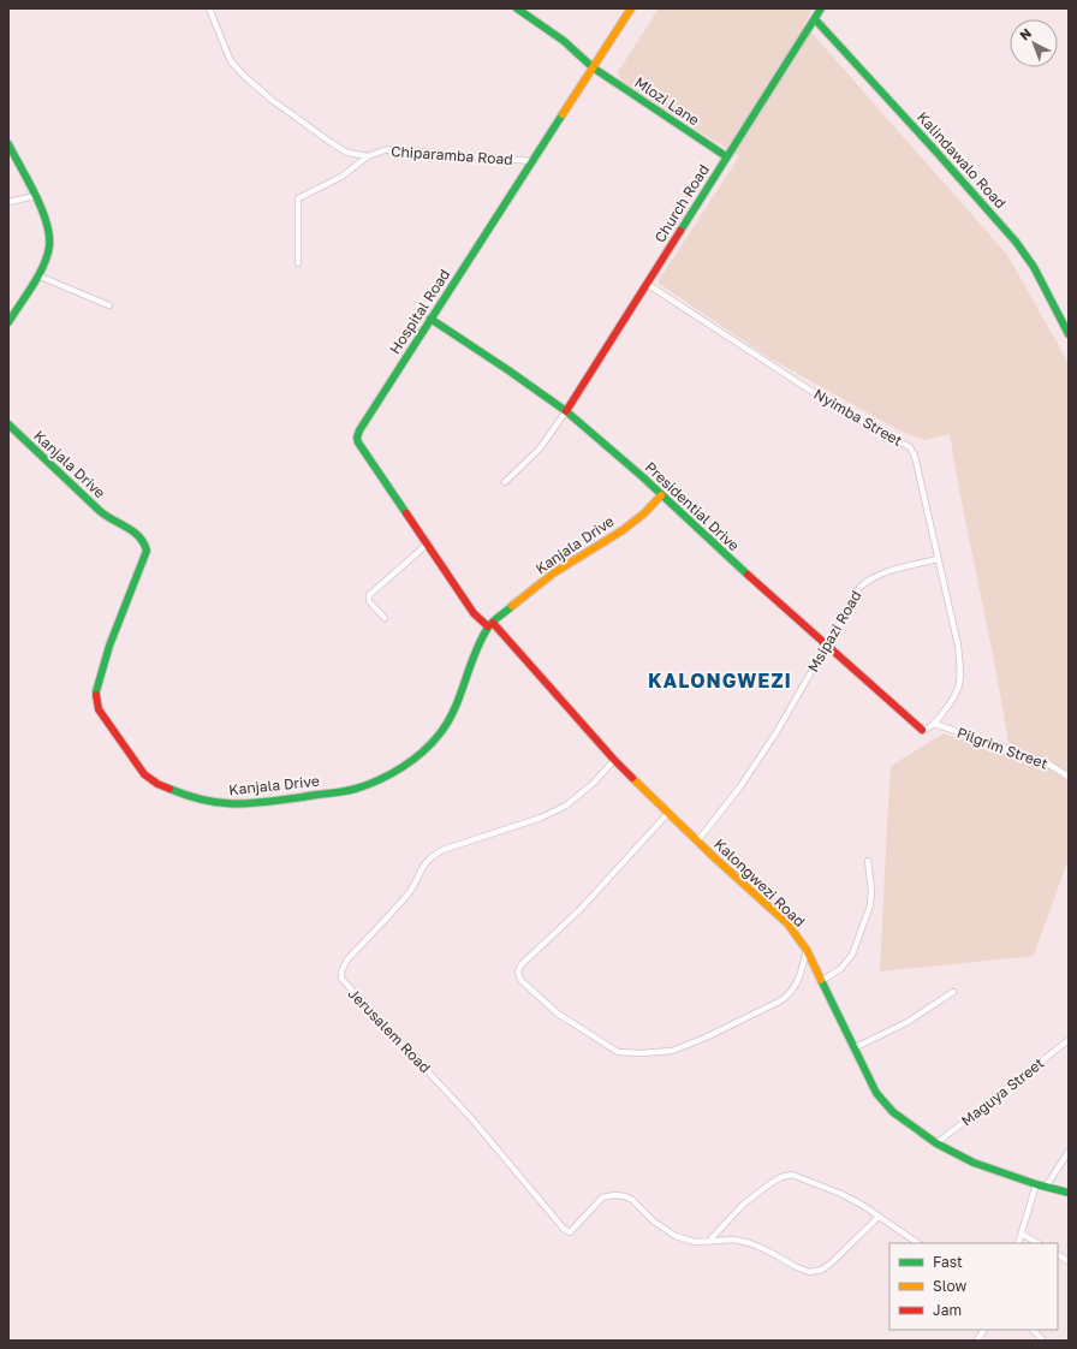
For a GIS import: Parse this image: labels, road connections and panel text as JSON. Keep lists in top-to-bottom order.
{
  "streets": {
    "street": [
      "Mlozi Lane",
      "Chiparamba Road",
      "Kalindawalo Road",
      "Church Road",
      "Hospital Road",
      "Nyimba Street",
      "Kanjala Drive",
      "Presidential Drive",
      "Msipazi Road",
      "Pilgrim Street",
      "Kalongwezi Road",
      "Jerusalem Road",
      "Maguya Street"
    ]
  },
  "crossings": [
    ["Mlozi Lane", "Church Road"],
    ["Mlozi Lane", "Hospital Road"],
    ["Chiparamba Road", "Hospital Road"],
    ["Kalindawalo Road", "Church Road"],
    ["Church Road", "Nyimba Street"],
    ["Church Road", "Presidential Drive"],
    ["Hospital Road", "Kanjala Drive"],
    ["Hospital Road", "Presidential Drive"],
    ["Hospital Road", "Kalongwezi Road"],
    ["Nyimba Street", "Presidential Drive"],
    ["Nyimba Street", "Msipazi Road"],
    ["Nyimba Street", "Pilgrim Street"],
    ["Kanjala Drive", "Presidential Drive"],
    ["Kanjala Drive", "Kalongwezi Road"],
    ["Presidential Drive", "Msipazi Road"],
    ["Msipazi Road", "Kalongwezi Road"],
    ["Kalongwezi Road", "Jerusalem Road"],
    ["Kalongwezi Road", "Maguya Street"]
  ],
  "districts": ["KALONGWEZI"],
  "legend": ["Fast", "Slow", "Jam"],
  "north": "top left"
}
